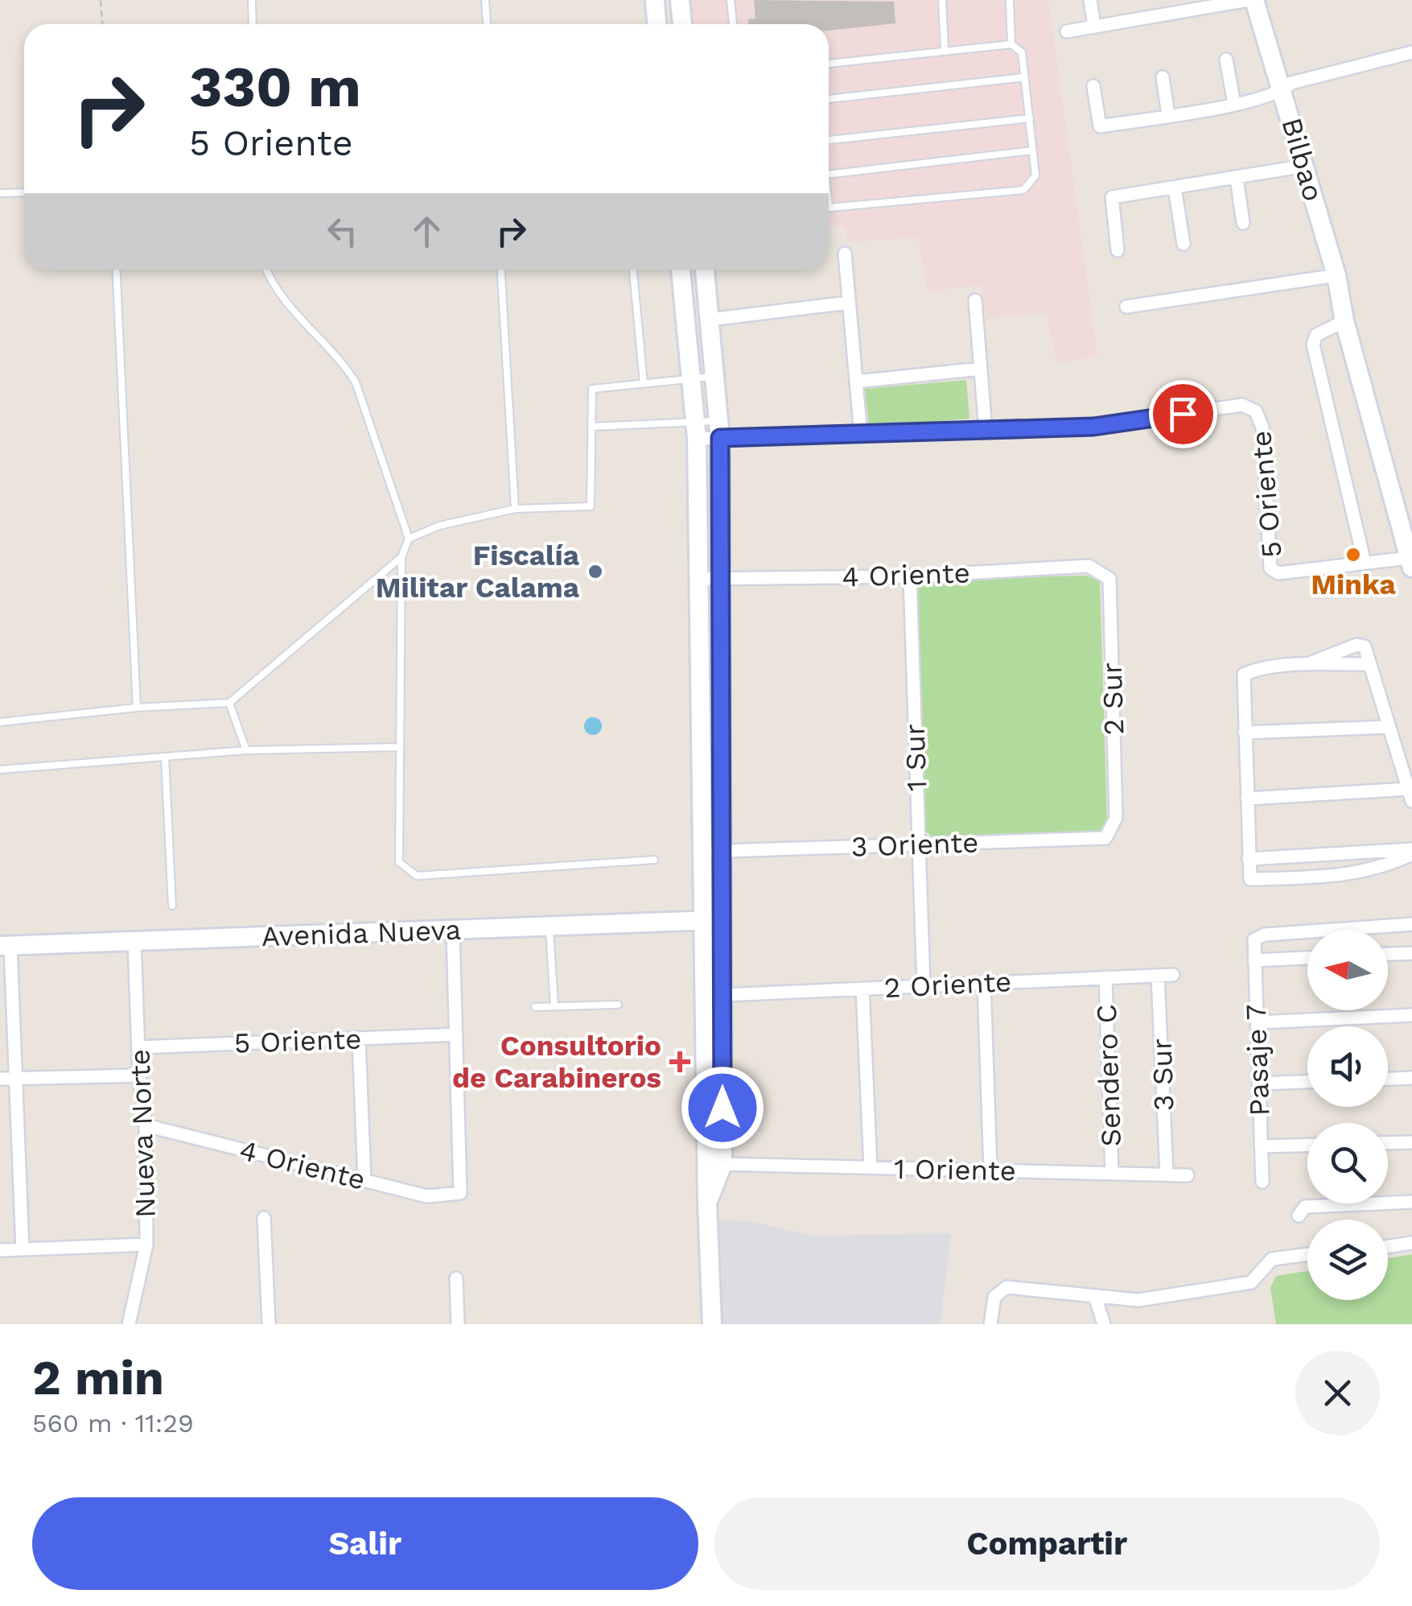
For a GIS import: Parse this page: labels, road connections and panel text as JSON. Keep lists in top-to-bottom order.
{
  "streets": {
    "street": [
      "Bilbao",
      "5 Oriente",
      "4 Oriente",
      "2 Sur",
      "1 Sur",
      "3 Oriente",
      "Avenida Nueva",
      "2 Oriente",
      "Pasaje 7",
      "3 Sur",
      "Sendero C",
      "Nueva Norte",
      "1 Oriente"
    ]
  },
  "crossings": [
    ["Bilbao", "5 Oriente"],
    ["5 Oriente", "4 Oriente"],
    ["5 Oriente", "Nueva Norte"],
    ["4 Oriente", "2 Sur"],
    ["4 Oriente", "1 Sur"],
    ["4 Oriente", "Nueva Norte"],
    ["2 Sur", "3 Oriente"],
    ["1 Sur", "3 Oriente"],
    ["1 Sur", "2 Oriente"],
    ["Avenida Nueva", "Nueva Norte"],
    ["2 Oriente", "3 Sur"],
    ["2 Oriente", "Sendero C"],
    ["3 Sur", "1 Oriente"],
    ["Sendero C", "1 Oriente"]
  ],
  "places": {
    "other": ["Minka", "Fiscalía Militar Calama"],
    "health": ["Consultorio de Carabineros"]
  },
  "north": "left",
  "page": {
    "turn": ["330 m", "5 Oriente"],
    "heading": ["2 min", "560 m · 11:29"],
    "buttons": ["Salir", "Compartir"]
  }
}
